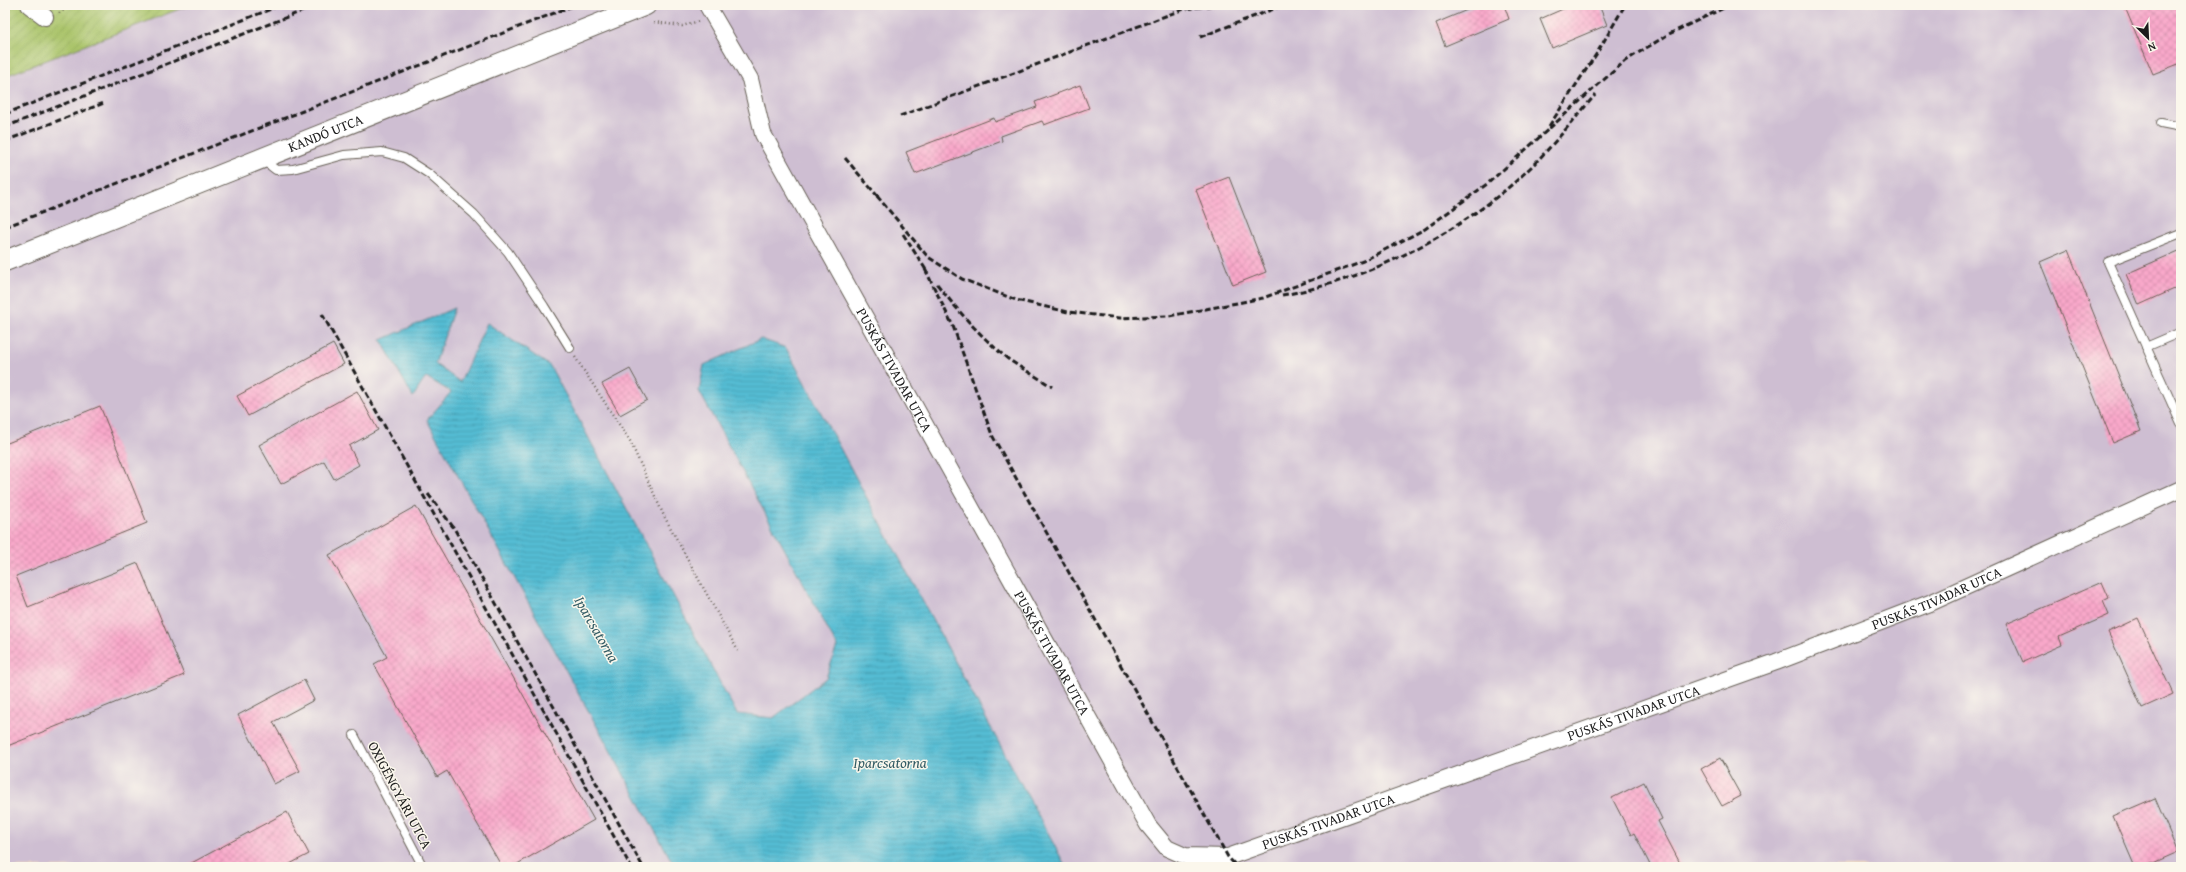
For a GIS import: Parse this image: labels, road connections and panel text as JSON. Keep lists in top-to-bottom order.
{
  "streets": {
    "street": ["KANDÓ UTCA", "PUSKÁS TIVADAR UTCA"],
    "lane": ["OXIGÉNGYÁRI UTCA"]
  },
  "water": ["Iparcsatorna"],
  "north": "bottom right"
}
